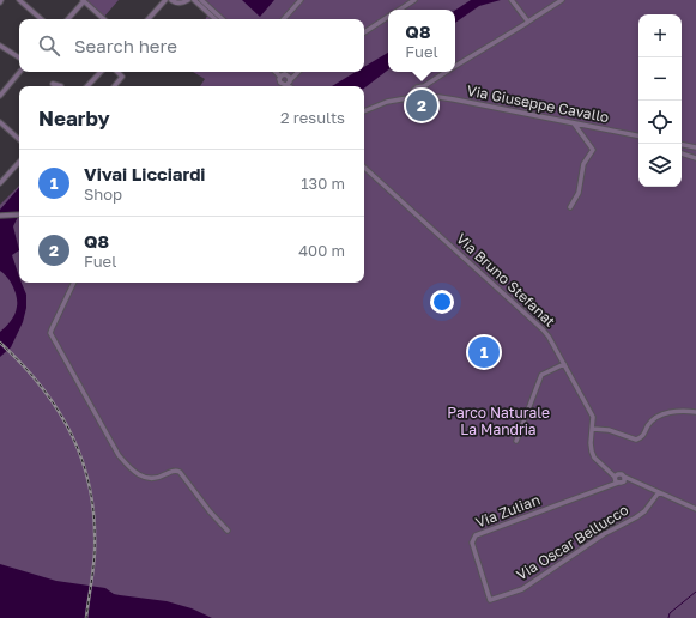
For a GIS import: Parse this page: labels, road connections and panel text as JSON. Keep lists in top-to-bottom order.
{
  "streets": {
    "street": [
      "Via Giuseppe Cavallo",
      "Via Bruno Stefanat",
      "Via Zulian",
      "Via Oscar Bellucco"
    ]
  },
  "crossings": [
    ["Via Bruno Stefanat", "Via Zulian"],
    ["Via Zulian", "Via Oscar Bellucco"]
  ],
  "parks": ["Parco Naturale La Mandria"],
  "page": {
    "popup": ["Q8", "Fuel"],
    "map_buttons": ["+", "−"],
    "search": "Search here",
    "heading": ["Nearby", "2 results"],
    "pins": ["2", "1"],
    "list": [
      {
        "mark": "1",
        "name": "Vivai Licciardi",
        "note": "Shop",
        "value": "130 m"
      },
      {
        "mark": "2",
        "name": "Q8",
        "note": "Fuel",
        "value": "400 m"
      }
    ]
  }
}
